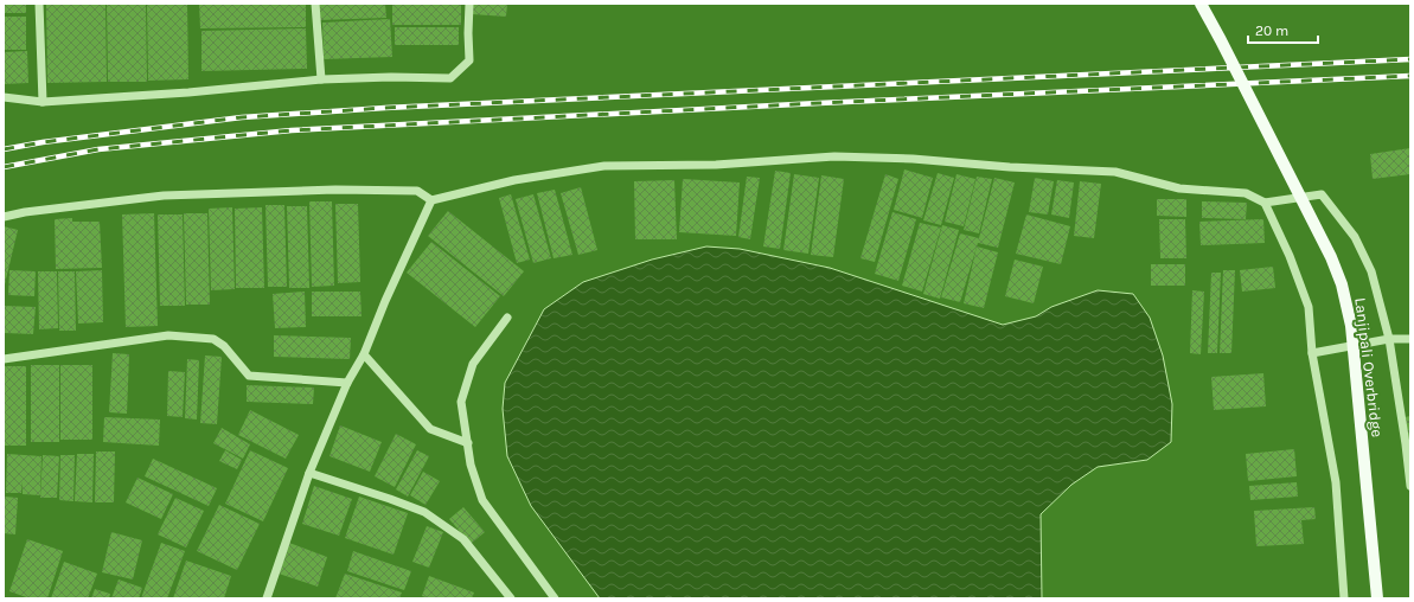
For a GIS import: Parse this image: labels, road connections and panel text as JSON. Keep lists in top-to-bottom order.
{
  "streets": {
    "main road": ["Lanjipali Overbridge"]
  },
  "scale_bar": "20 m"
}
